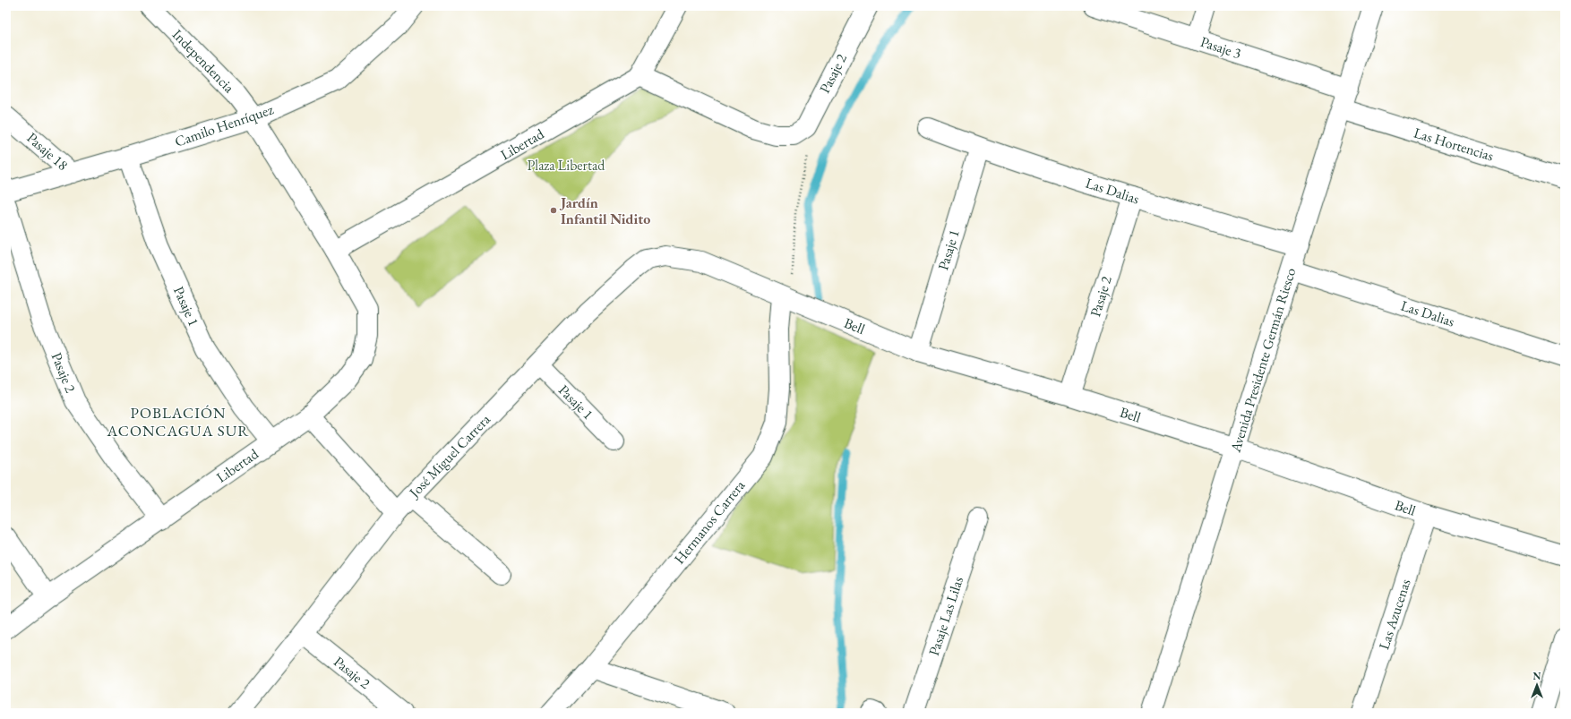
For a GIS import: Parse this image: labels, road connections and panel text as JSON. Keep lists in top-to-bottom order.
{
  "streets": {
    "street": [
      "Pasaje 3",
      "Independencia",
      "Pasaje 2",
      "Camilo Henríquez",
      "Libertad",
      "Las Hortencias",
      "Pasaje 18",
      "Las Dalias",
      "Pasaje 1",
      "Bell",
      "Avenida Presidente Germán Riesco",
      "José Miguel Carrera",
      "Hermanos Carrera",
      "Las Azucenas",
      "Pasaje Las Lilas"
    ]
  },
  "crossings": [
    ["Pasaje 3", "Avenida Presidente Germán Riesco"],
    ["Independencia", "Camilo Henríquez"],
    ["Independencia", "Libertad"],
    ["Pasaje 2", "Libertad"],
    ["Pasaje 2", "Las Dalias"],
    ["Pasaje 2", "Bell"],
    ["Pasaje 2", "José Miguel Carrera"],
    ["Camilo Henríquez", "Libertad"],
    ["Camilo Henríquez", "Pasaje 18"],
    ["Camilo Henríquez", "Pasaje 1"],
    ["Libertad", "Pasaje 1"],
    ["Las Hortencias", "Avenida Presidente Germán Riesco"],
    ["Las Dalias", "Pasaje 1"],
    ["Las Dalias", "Avenida Presidente Germán Riesco"],
    ["Pasaje 1", "Bell"],
    ["Pasaje 1", "José Miguel Carrera"],
    ["Bell", "Avenida Presidente Germán Riesco"],
    ["Bell", "José Miguel Carrera"],
    ["Bell", "Hermanos Carrera"],
    ["Bell", "Las Azucenas"]
  ],
  "districts": ["POBLACIÓN ACONCAGUA SUR"],
  "parks": ["Plaza Libertad"],
  "places": ["Jardín Infantil Nidito"],
  "north": "top"
}
